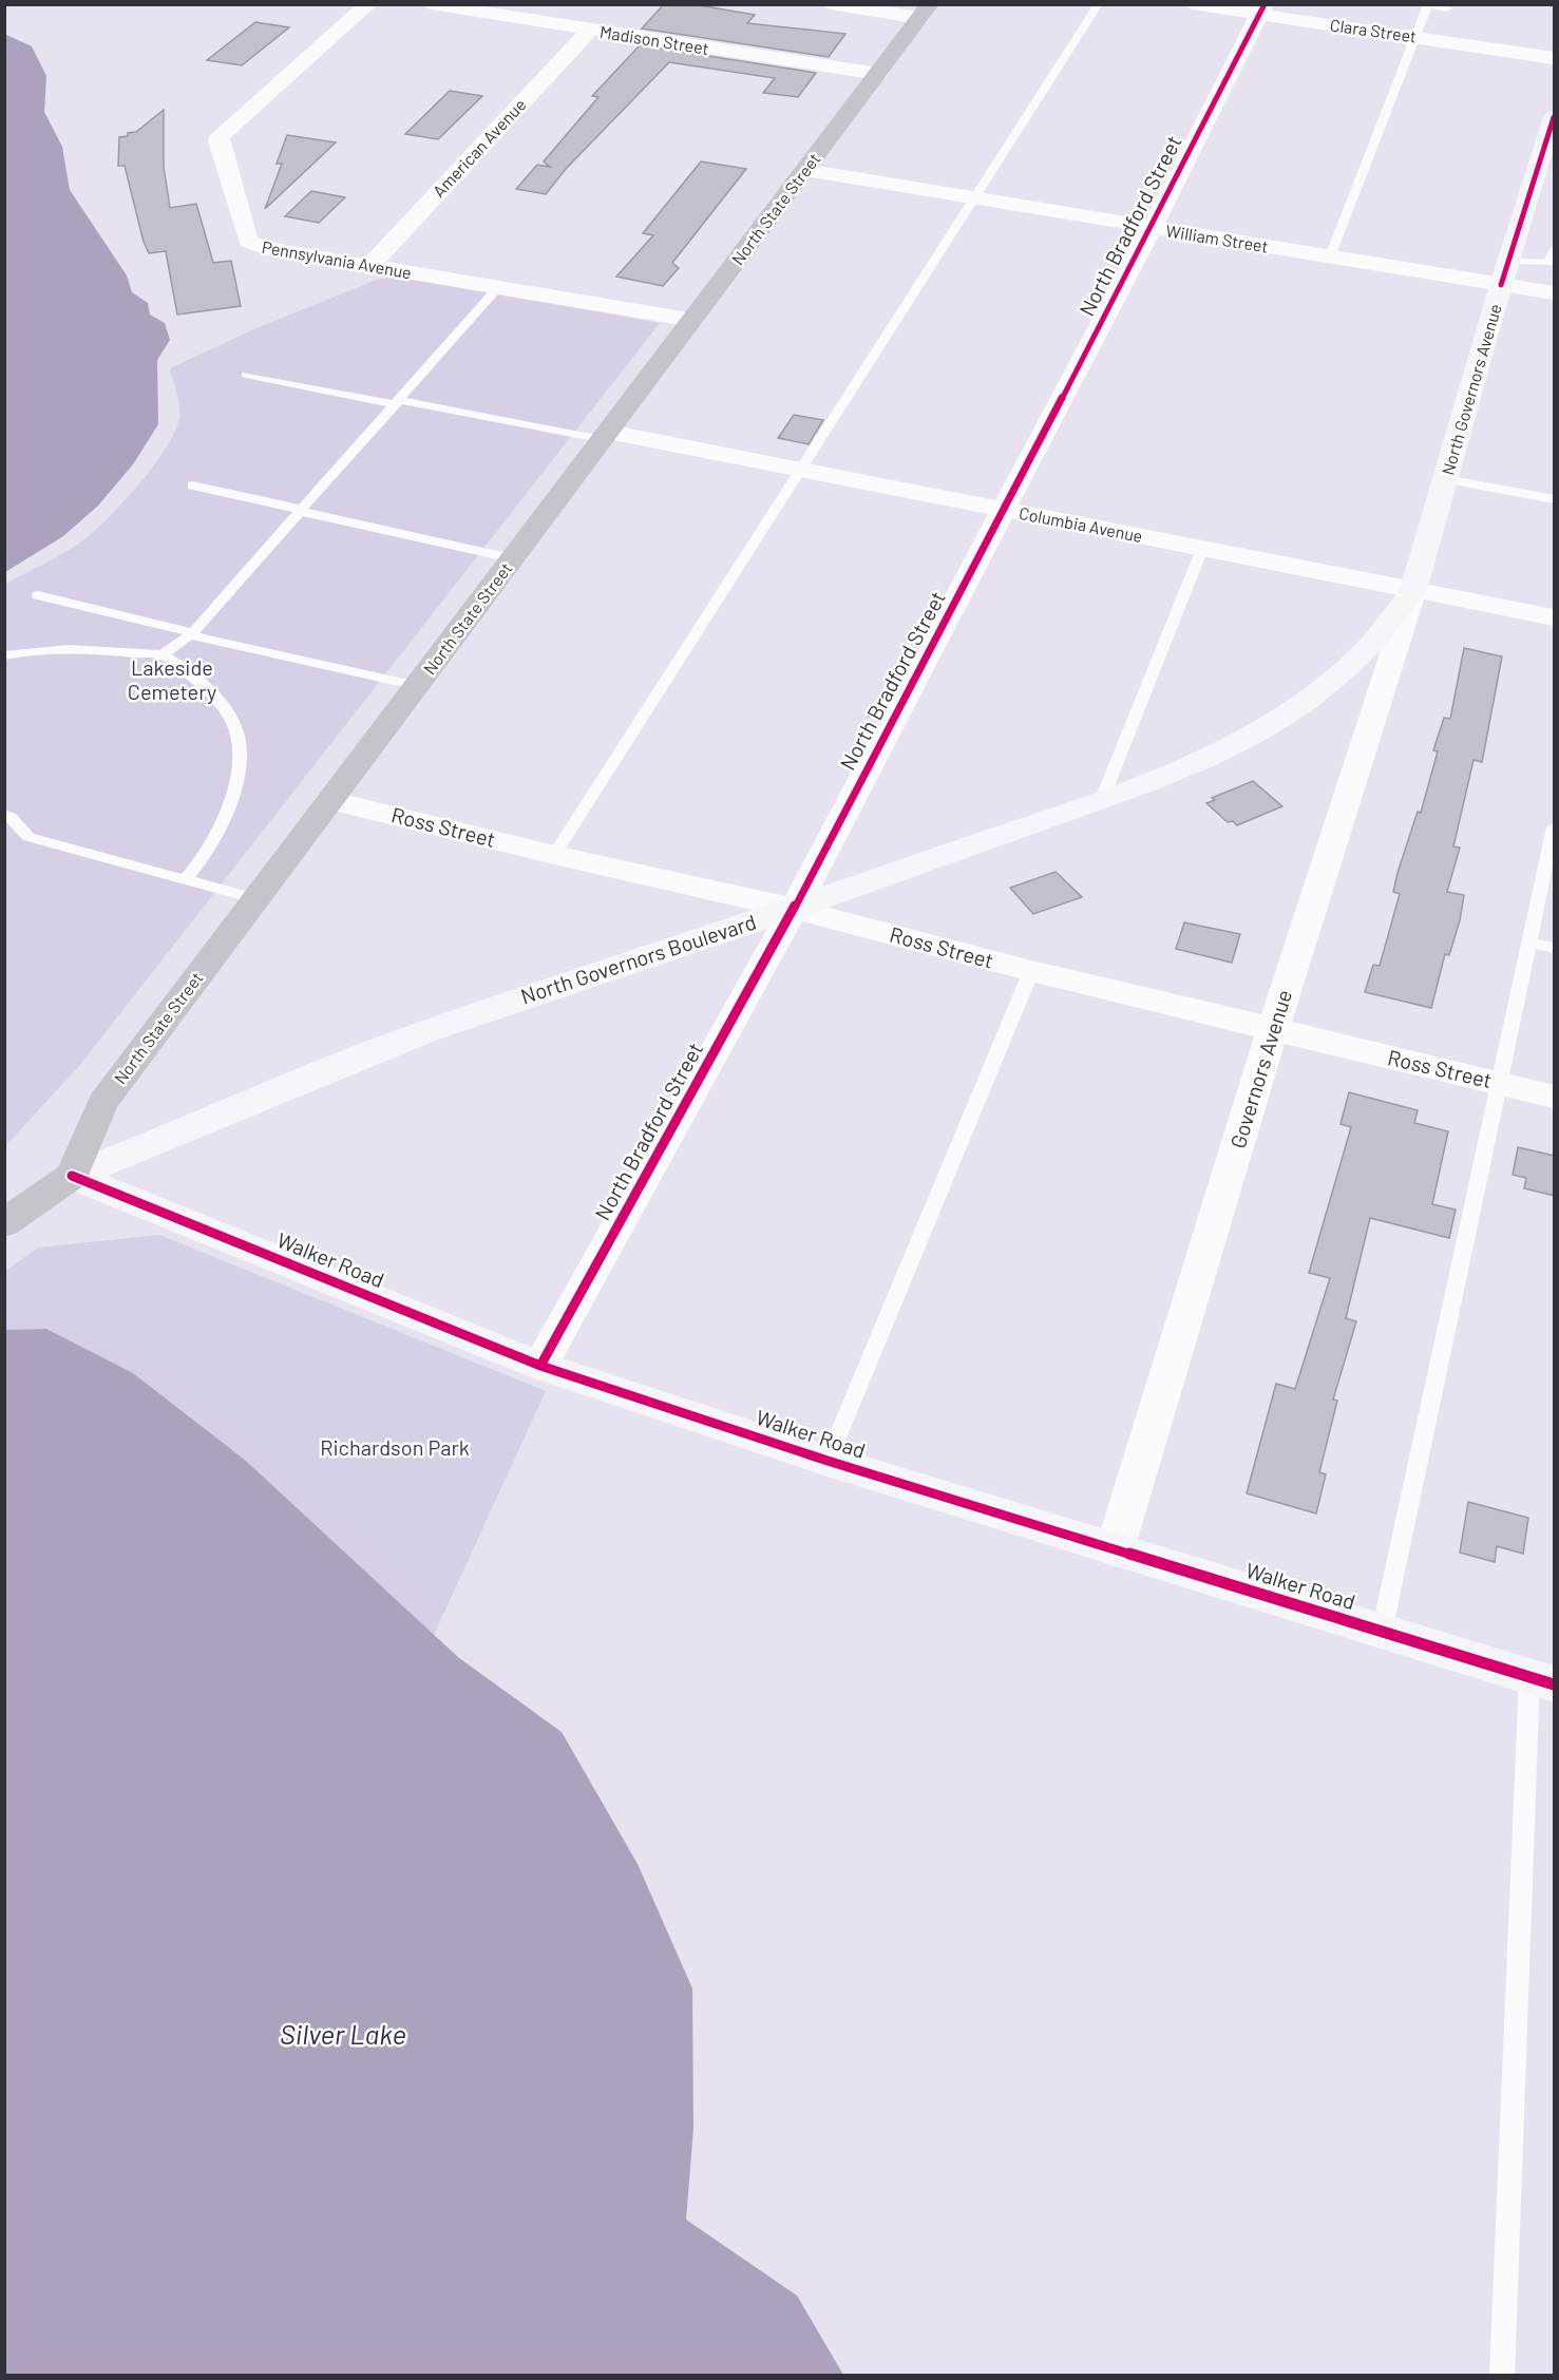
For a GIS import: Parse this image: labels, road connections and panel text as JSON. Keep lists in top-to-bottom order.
{
  "streets": {
    "main road": [
      "North State Street",
      "North Governors Avenue",
      "North Governors Boulevard",
      "Walker Road"
    ],
    "street": [
      "Clara Street",
      "Madison Street",
      "American Avenue",
      "North Bradford Street",
      "William Street",
      "Pennsylvania Avenue",
      "Columbia Avenue",
      "Ross Street",
      "Governors Avenue"
    ]
  },
  "crossings": [
    ["Clara Street", "North Bradford Street"],
    ["Madison Street", "American Avenue"],
    ["Madison Street", "North State Street"],
    ["American Avenue", "Pennsylvania Avenue"],
    ["North State Street", "William Street"],
    ["North State Street", "Pennsylvania Avenue"],
    ["North State Street", "Columbia Avenue"],
    ["North State Street", "Ross Street"],
    ["North State Street", "North Governors Boulevard"],
    ["North State Street", "Walker Road"],
    ["North Bradford Street", "William Street"],
    ["North Bradford Street", "Columbia Avenue"],
    ["North Bradford Street", "Ross Street"],
    ["North Bradford Street", "North Governors Boulevard"],
    ["North Bradford Street", "Walker Road"],
    ["William Street", "North Governors Avenue"],
    ["North Governors Avenue", "Columbia Avenue"],
    ["North Governors Avenue", "North Governors Boulevard"],
    ["North Governors Avenue", "Governors Avenue"],
    ["Columbia Avenue", "North Governors Boulevard"],
    ["Columbia Avenue", "Governors Avenue"],
    ["Ross Street", "North Governors Boulevard"],
    ["Ross Street", "Governors Avenue"],
    ["North Governors Boulevard", "Governors Avenue"],
    ["North Governors Boulevard", "Walker Road"],
    ["Governors Avenue", "Walker Road"]
  ],
  "water": ["Silver Lake"],
  "parks": ["Lakeside Cemetery", "Richardson Park"]
}
